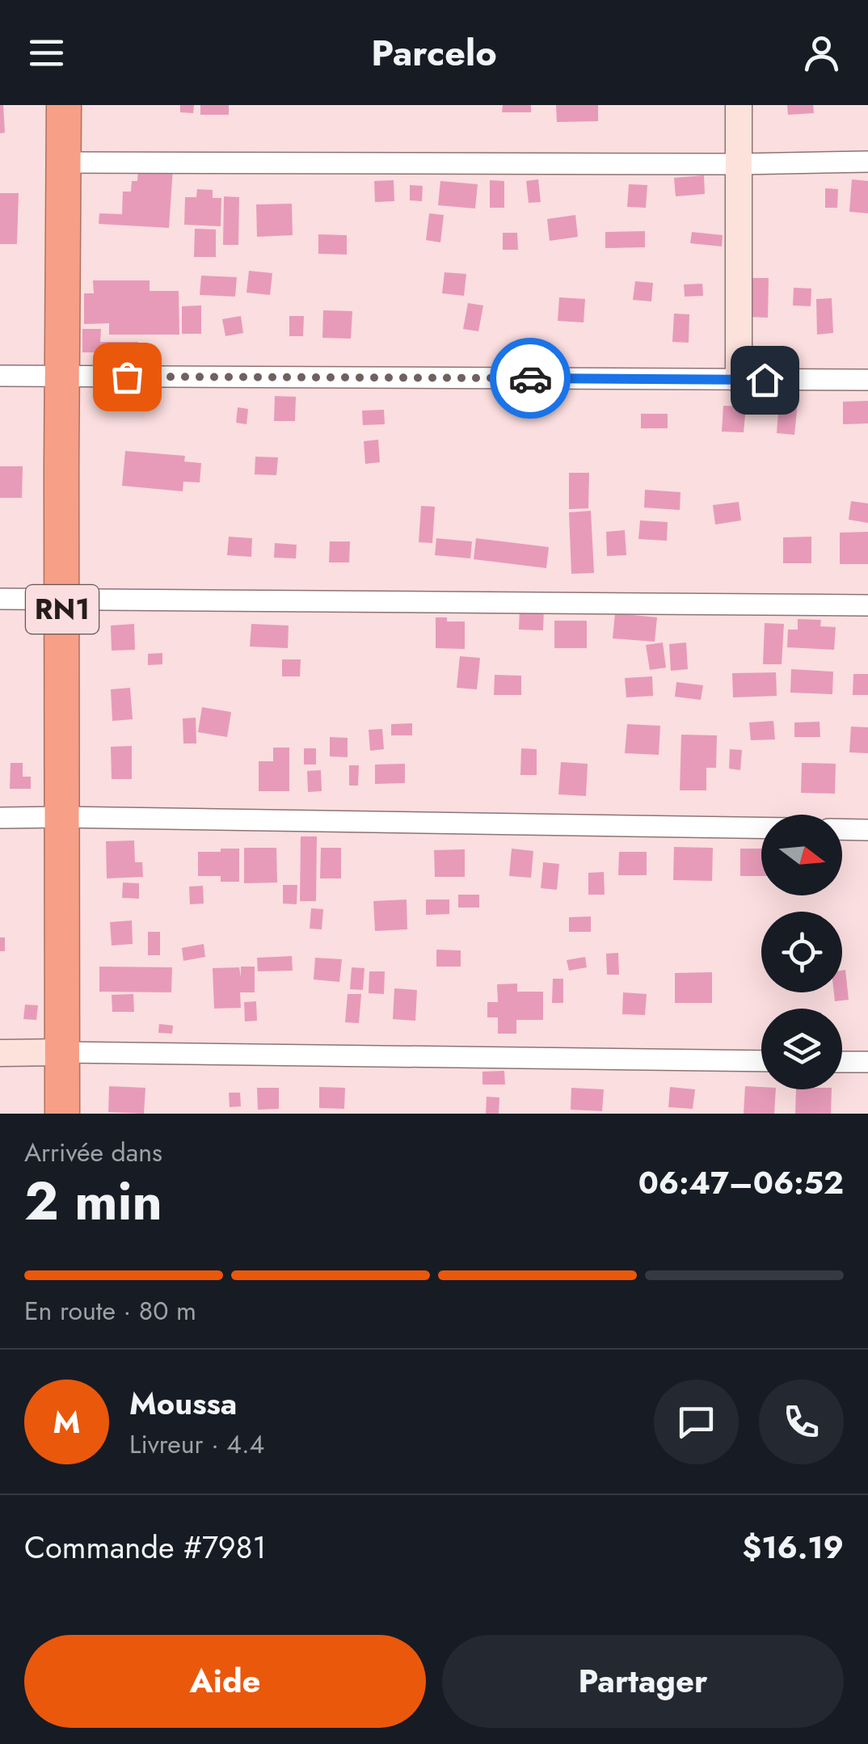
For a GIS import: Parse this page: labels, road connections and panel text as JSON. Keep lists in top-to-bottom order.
{
  "streets": {
    "highway": ["RN1"]
  },
  "north": "right",
  "page": {
    "header": "Parcelo",
    "heading": ["2 min", "Arrivée dans", "06:47–06:52"],
    "panel": [
      "Moussa",
      "Livreur · 4.4",
      "Commande #7981",
      "$16.19"
    ],
    "bar": "En route · 80 m",
    "round": "M",
    "buttons": ["Aide", "Partager"]
  }
}
